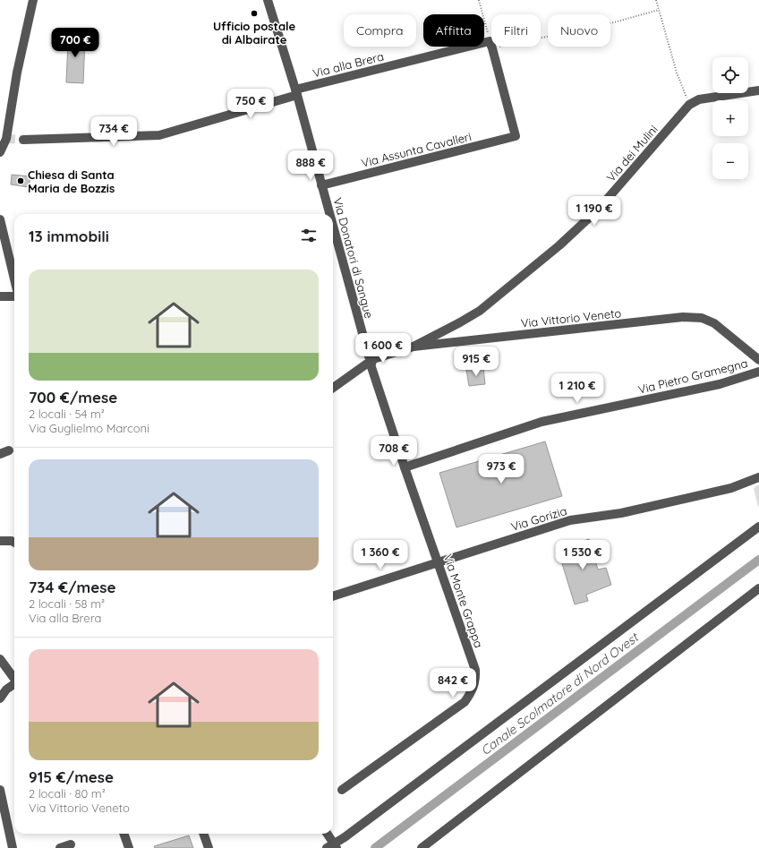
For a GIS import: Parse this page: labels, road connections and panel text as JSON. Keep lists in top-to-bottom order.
{
  "streets": {
    "street": [
      "Via alla Brera",
      "Via Assunta Cavalleri",
      "Via dei Mulini",
      "Via Donatori di Sangue",
      "Via Vittorio Veneto",
      "Via Pietro Gramegna",
      "Via Gorizia",
      "Via Monte Grappa"
    ]
  },
  "crossings": [
    ["Via alla Brera", "Via Donatori di Sangue"],
    ["Via Assunta Cavalleri", "Via Donatori di Sangue"],
    ["Via dei Mulini", "Via Vittorio Veneto"],
    ["Via Donatori di Sangue", "Via Vittorio Veneto"],
    ["Via Donatori di Sangue", "Via Monte Grappa"],
    ["Via Vittorio Veneto", "Via Monte Grappa"],
    ["Via Pietro Gramegna", "Via Monte Grappa"],
    ["Via Gorizia", "Via Monte Grappa"]
  ],
  "water": ["Canale Scolmatore di Nord Ovest"],
  "places": ["Ufficio postale di Albairate", "Chiesa di Santa Maria de Bozzis"],
  "page": {
    "chip": [
      "Compra",
      "Affitta",
      "Filtri",
      "Nuovo"
    ],
    "price": [
      "700 €",
      "750 €",
      "734 €",
      "888 €",
      "1 190 €",
      "1 600 €",
      "915 €",
      "1 210 €",
      "708 €",
      "973 €",
      "1 360 €",
      "1 530 €",
      "842 €"
    ],
    "map_buttons": ["+", "−"],
    "heading": "13 immobili",
    "list": [
      {
        "name": "700 €/mese",
        "note": "2 locali · 54 m² · Via Guglielmo Marconi"
      },
      {
        "name": "734 €/mese",
        "note": "2 locali · 58 m² · Via alla Brera"
      },
      {
        "name": "915 €/mese",
        "note": "2 locali · 80 m² · Via Vittorio Veneto"
      }
    ]
  }
}
